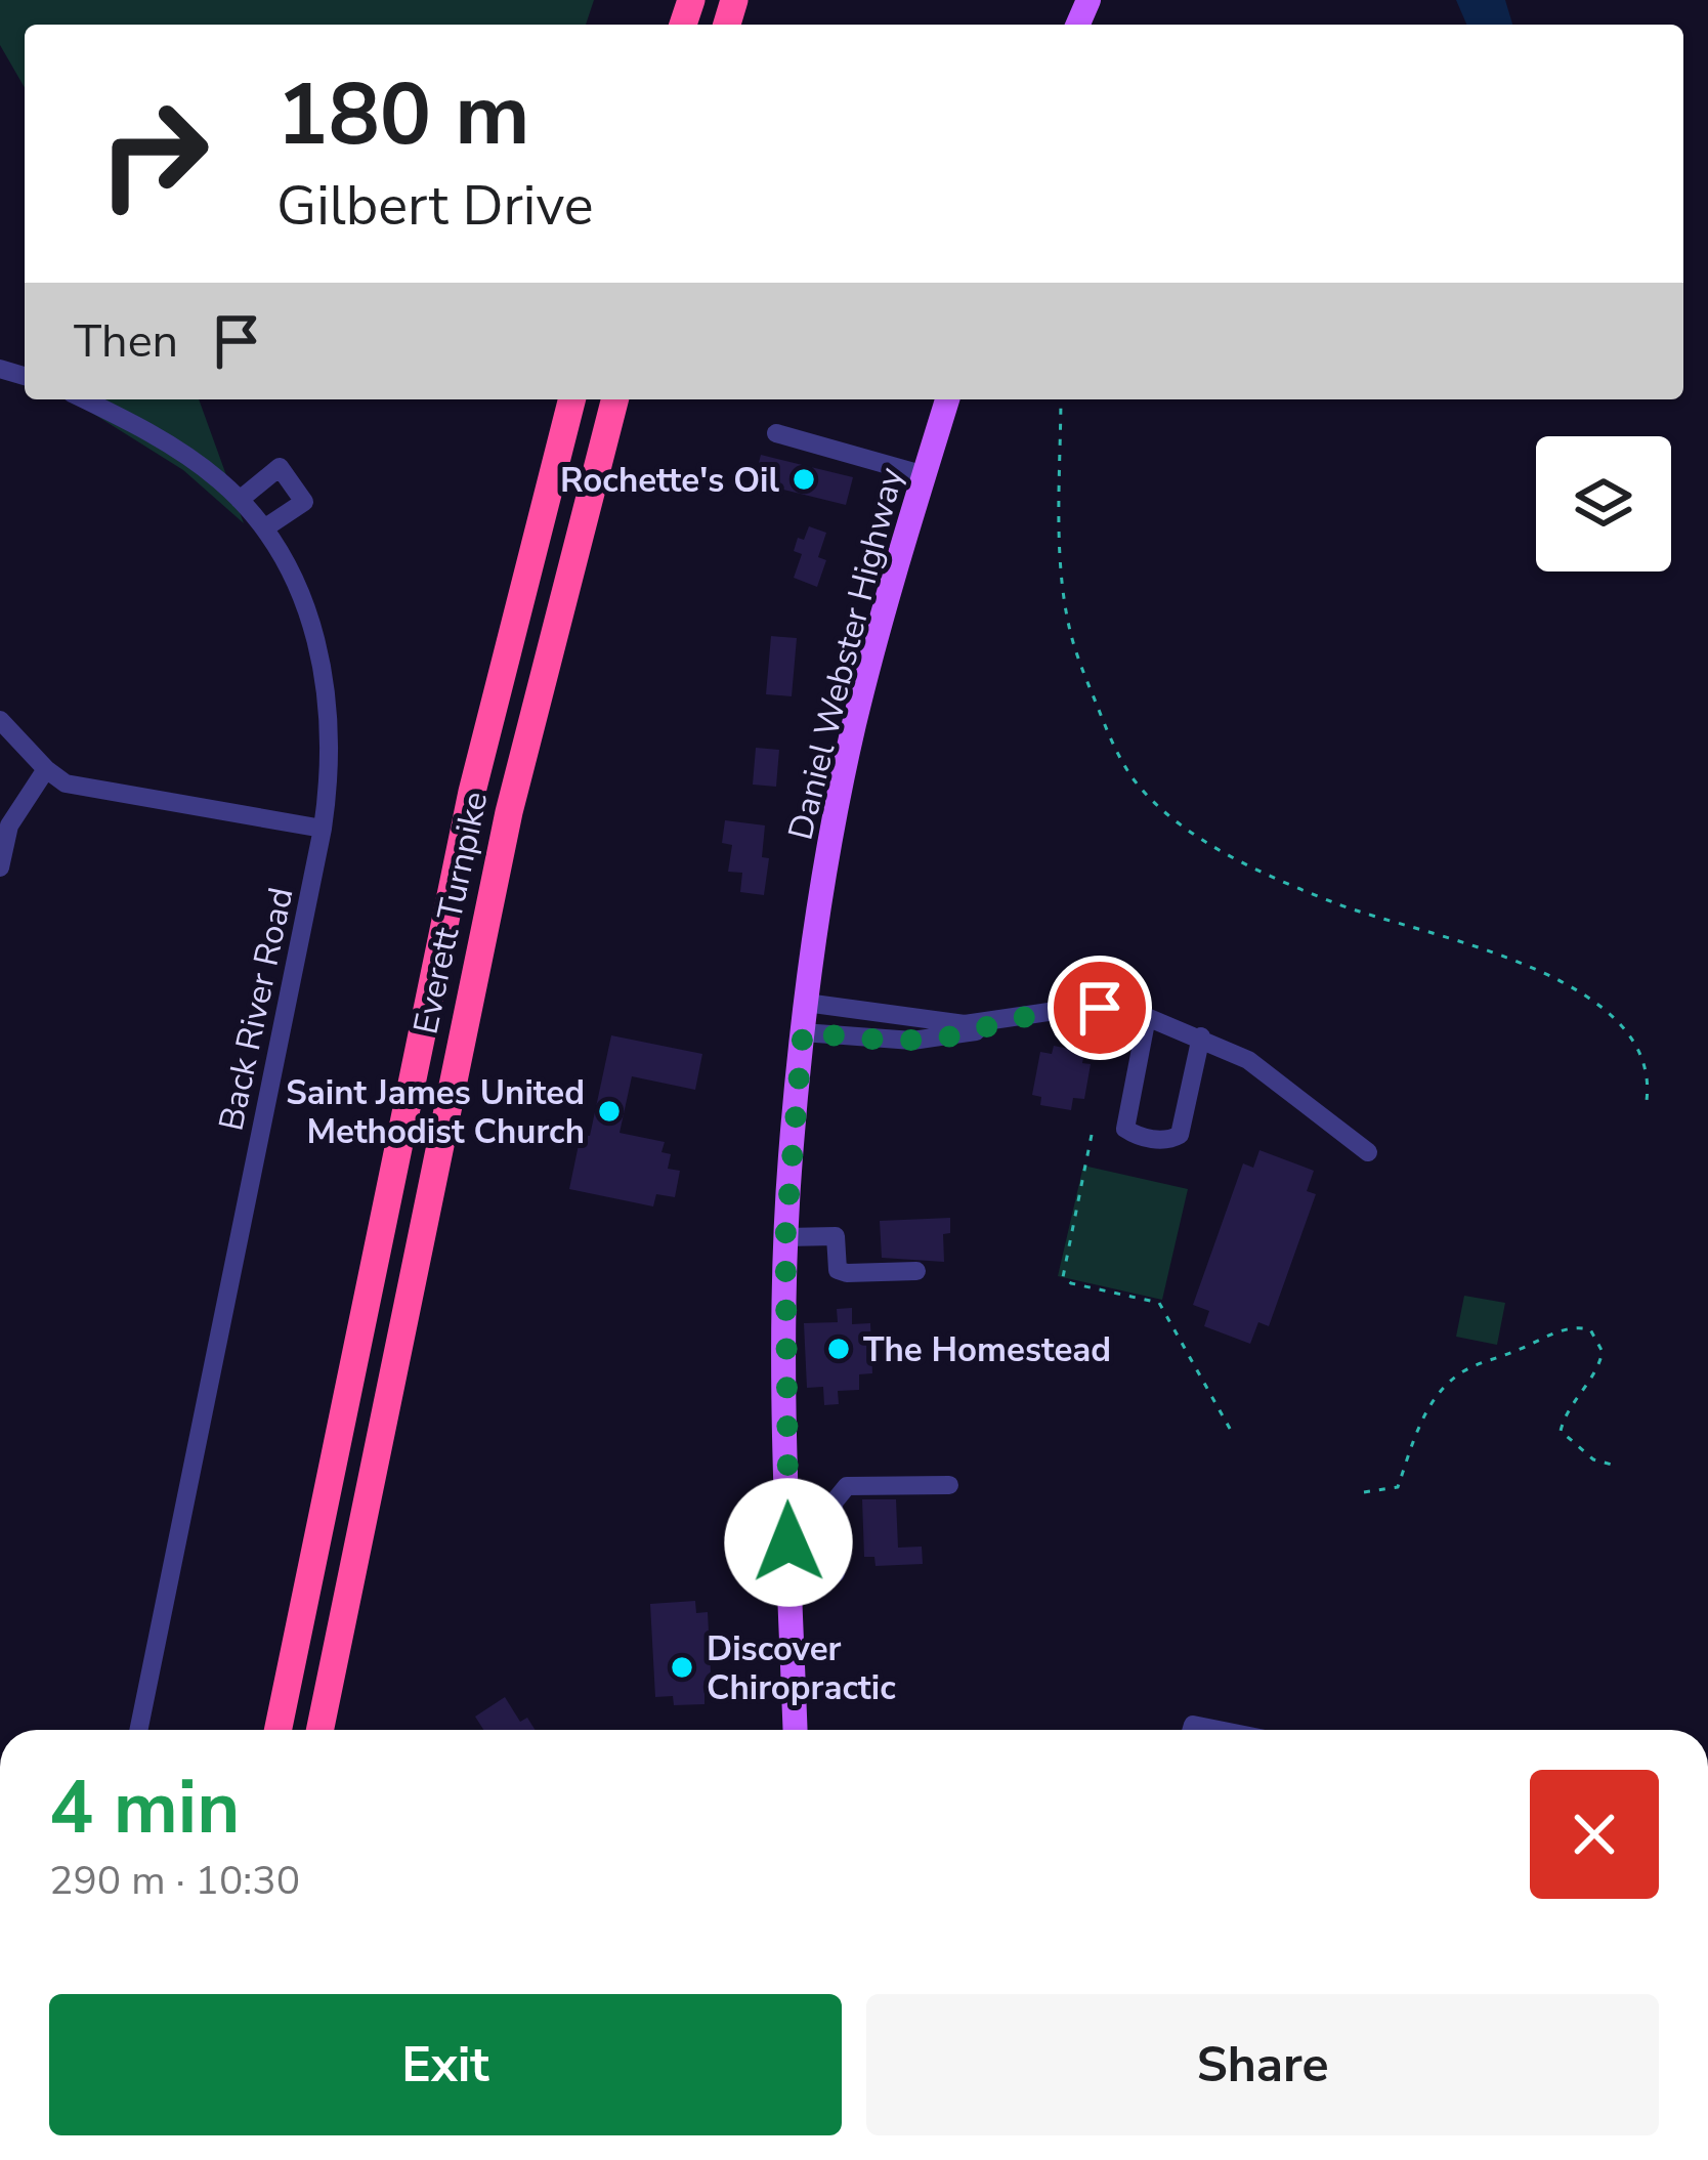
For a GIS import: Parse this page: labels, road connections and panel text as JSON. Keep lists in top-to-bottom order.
{
  "streets": {
    "highway": ["Everett Turnpike"],
    "main road": ["Daniel Webster Highway"],
    "street": ["Back River Road"]
  },
  "places": [
    "Rochette's Oil",
    "Saint James United Methodist Church",
    "The Homestead",
    "Discover Chiropractic"
  ],
  "page": {
    "turn": ["180 m", "Gilbert Drive"],
    "then": "Then",
    "heading": ["4 min", "290 m · 10:30"],
    "buttons": ["Exit", "Share"]
  }
}
